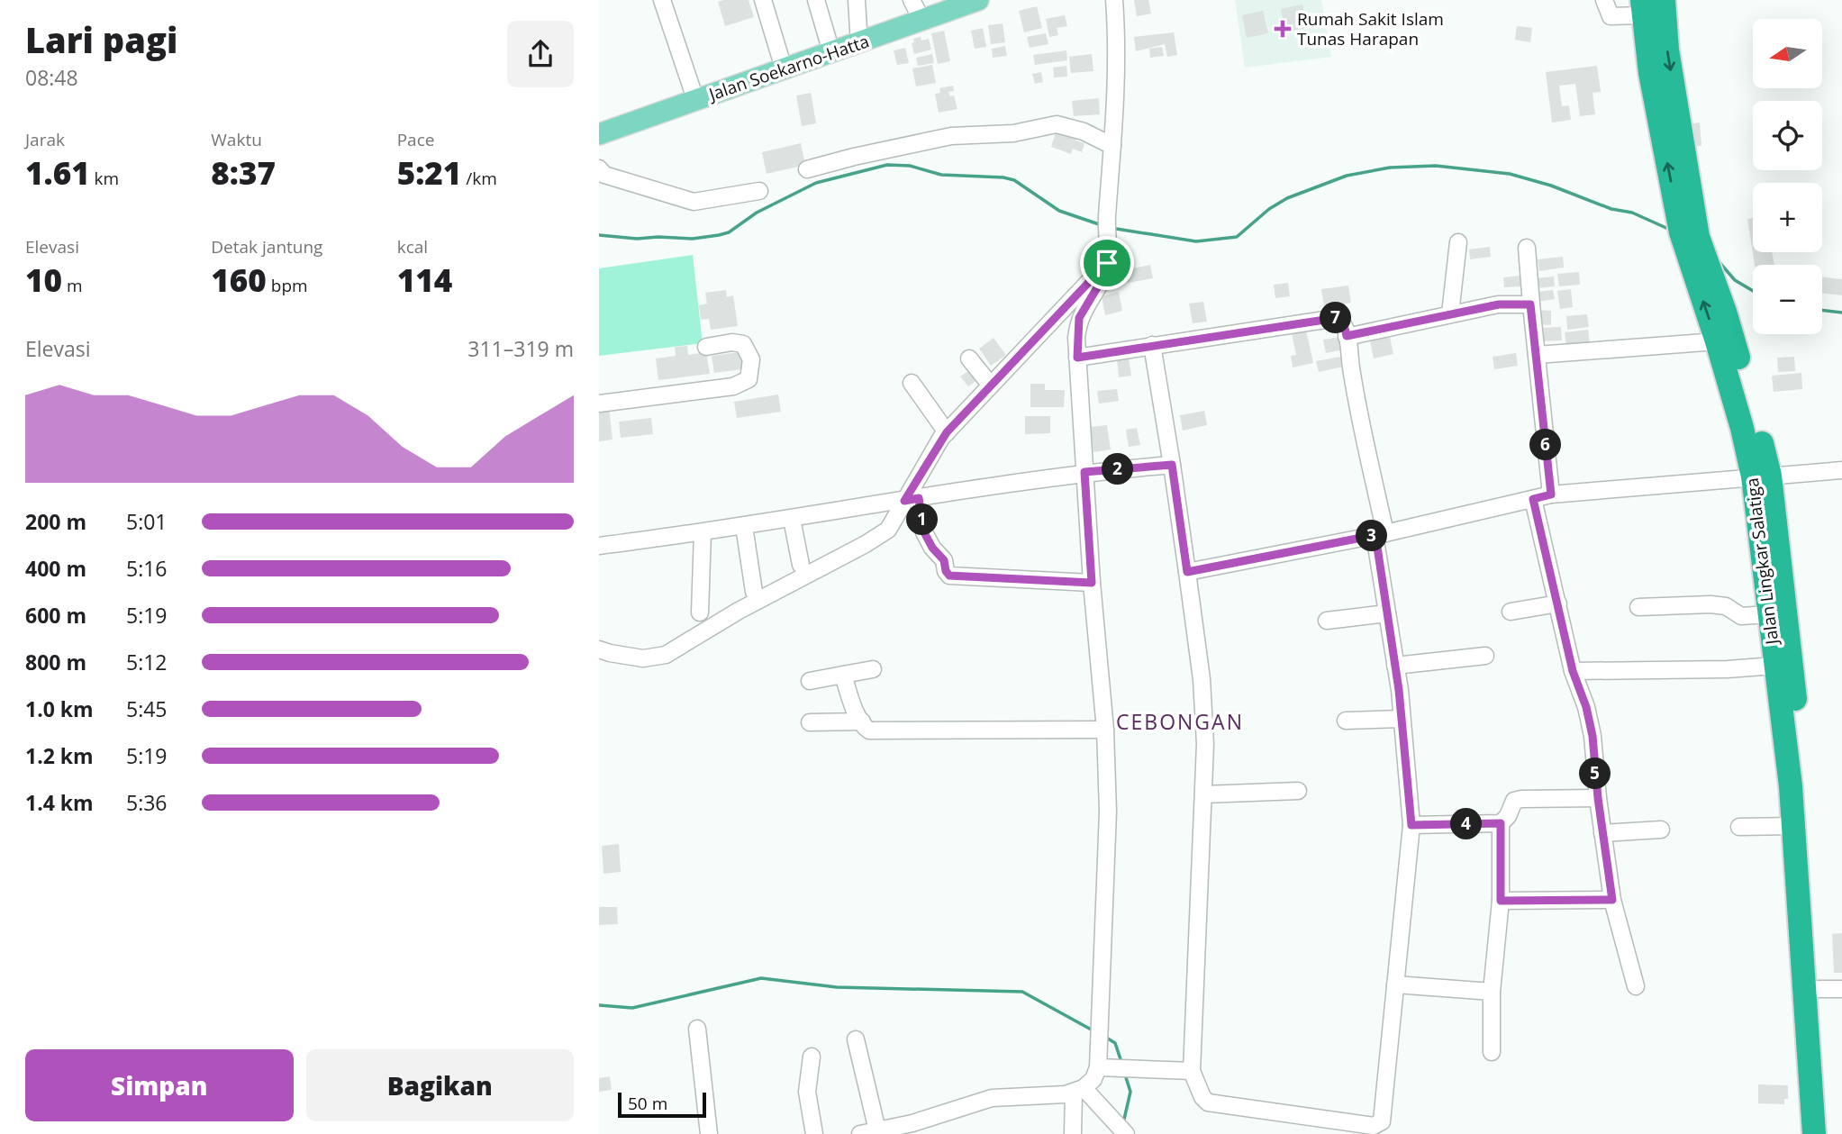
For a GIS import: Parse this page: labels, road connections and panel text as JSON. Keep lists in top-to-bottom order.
{
  "streets": {
    "highway": ["Jalan Lingkar Salatiga"],
    "main road": ["Jalan Soekarno-Hatta"]
  },
  "districts": ["CEBONGAN"],
  "places": {
    "health": ["Rumah Sakit Islam Tunas Harapan"]
  },
  "scale_bar": "50 m",
  "north": "left",
  "page": {
    "heading": ["Lari pagi", "08:48"],
    "map_buttons": ["+", "−"],
    "stats": [
      ["Jarak", "1.61 km"],
      ["Waktu", "8:37"],
      ["Pace", "5:21 /km"],
      ["Elevasi", "10 m"],
      ["Detak jantung", "160 bpm"],
      ["kcal", "114"]
    ],
    "pins": [
      "7",
      "6",
      "2",
      "1",
      "3",
      "5",
      "4"
    ],
    "chart": ["Elevasi", "311–319 m"],
    "list": [
      {
        "name": "200 m",
        "note": "5:01"
      },
      {
        "name": "400 m",
        "note": "5:16"
      },
      {
        "name": "600 m",
        "note": "5:19"
      },
      {
        "name": "800 m",
        "note": "5:12"
      },
      {
        "name": "1.0 km",
        "note": "5:45"
      },
      {
        "name": "1.2 km",
        "note": "5:19"
      },
      {
        "name": "1.4 km",
        "note": "5:36"
      }
    ],
    "buttons": ["Simpan", "Bagikan"],
    "scale": "50 m"
  }
}
